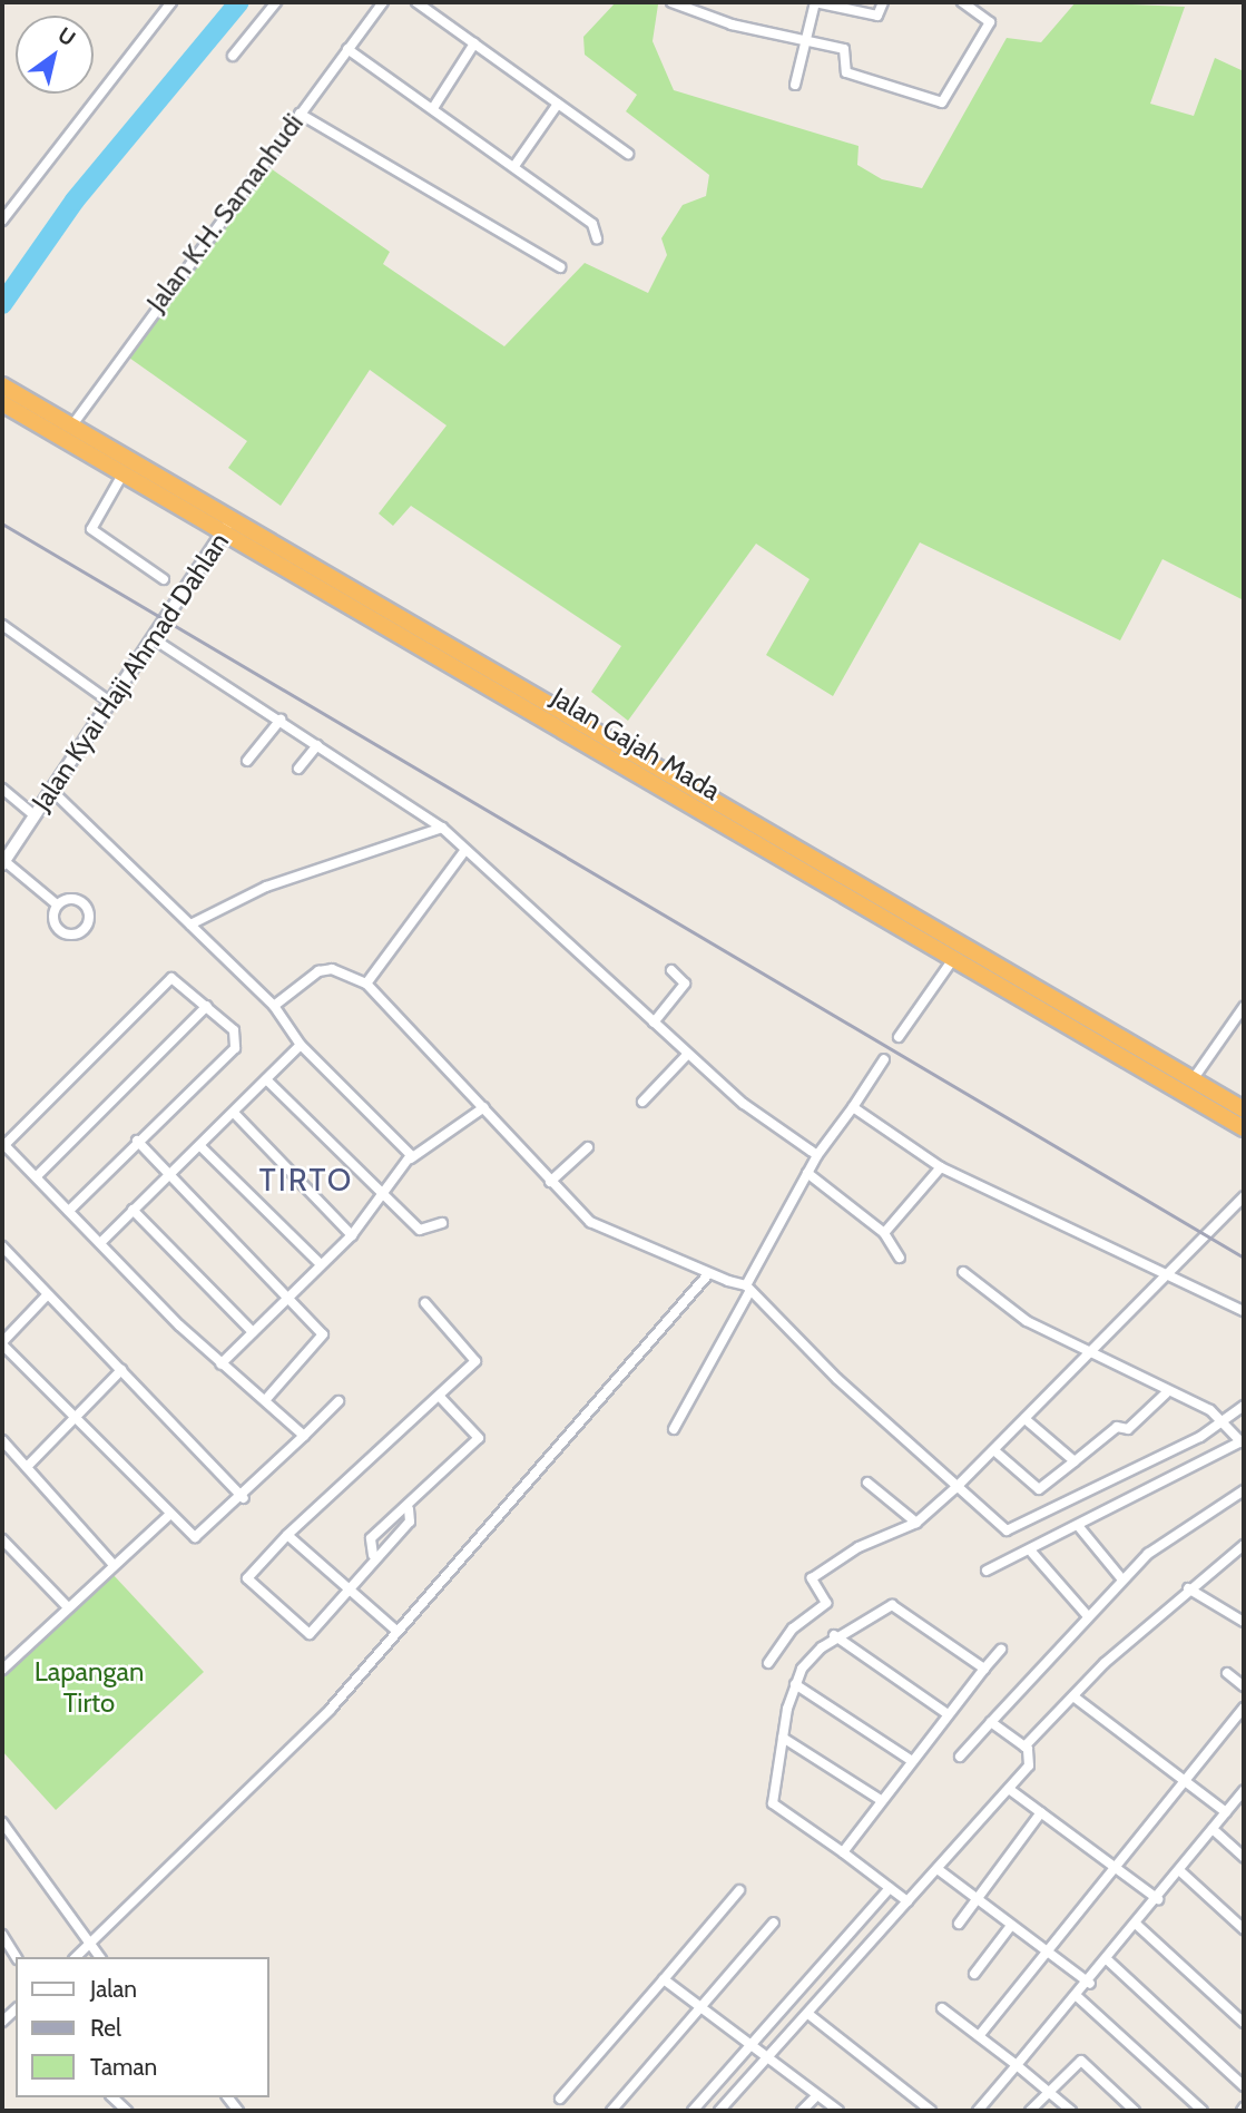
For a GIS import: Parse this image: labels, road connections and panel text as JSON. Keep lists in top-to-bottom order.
{
  "streets": {
    "highway": ["Jalan Gajah Mada"],
    "street": ["Jalan K.H. Samanhudi", "Jalan Kyai Haji Ahmad Dahlan"]
  },
  "crossings": [
    ["Jalan K.H. Samanhudi", "Jalan Gajah Mada"],
    ["Jalan Kyai Haji Ahmad Dahlan", "Jalan Gajah Mada"]
  ],
  "districts": ["TIRTO"],
  "parks": ["Lapangan Tirto"],
  "legend": ["Jalan", "Rel", "Taman"],
  "north": "top right"
}
